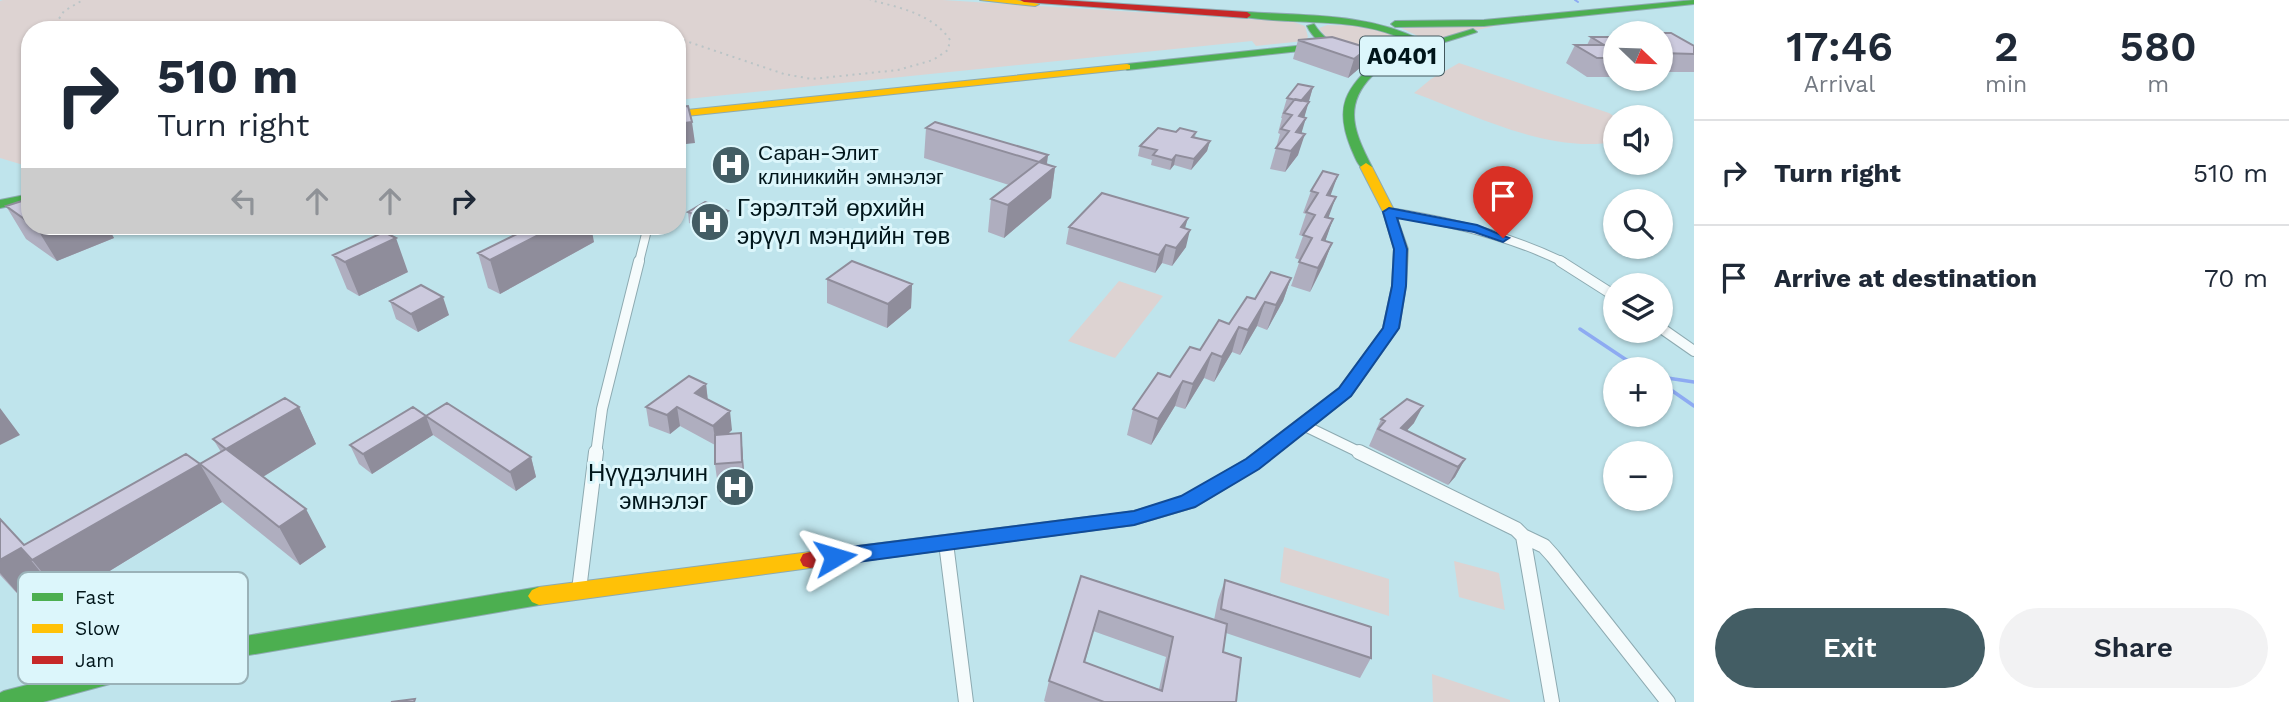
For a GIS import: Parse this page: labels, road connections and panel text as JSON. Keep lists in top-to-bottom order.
{
  "streets": {
    "main road": ["A0401"]
  },
  "places": {
    "hospital": ["Саран-Элит клиникийн эмнэлэг", "Гэрэлтэй өрхийн эрүүл мэндийн төв", "Нүүдэлчин эмнэлэг"]
  },
  "legend": ["Fast", "Slow", "Jam"],
  "north": "bottom right",
  "page": {
    "eta": [
      "17:46",
      "Arrival",
      "2",
      "min",
      "580",
      "m"
    ],
    "map_buttons": ["+", "−"],
    "turn": ["510 m", "Turn right"],
    "list": [
      {
        "name": "Turn right",
        "value": "510 m"
      },
      {
        "name": "Arrive at destination",
        "value": "70 m"
      }
    ],
    "buttons": ["Exit", "Share"]
  }
}
